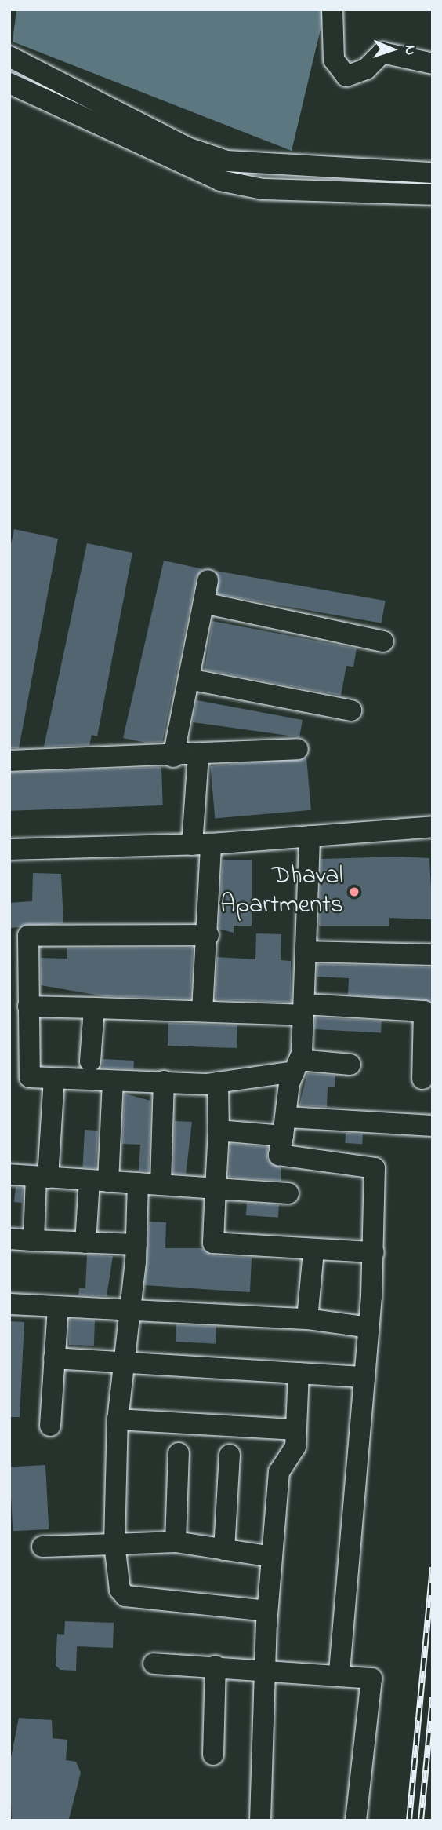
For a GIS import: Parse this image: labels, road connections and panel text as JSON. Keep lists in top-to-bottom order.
{
  "places": ["Dhaval Apartments"],
  "north": "right"
}
